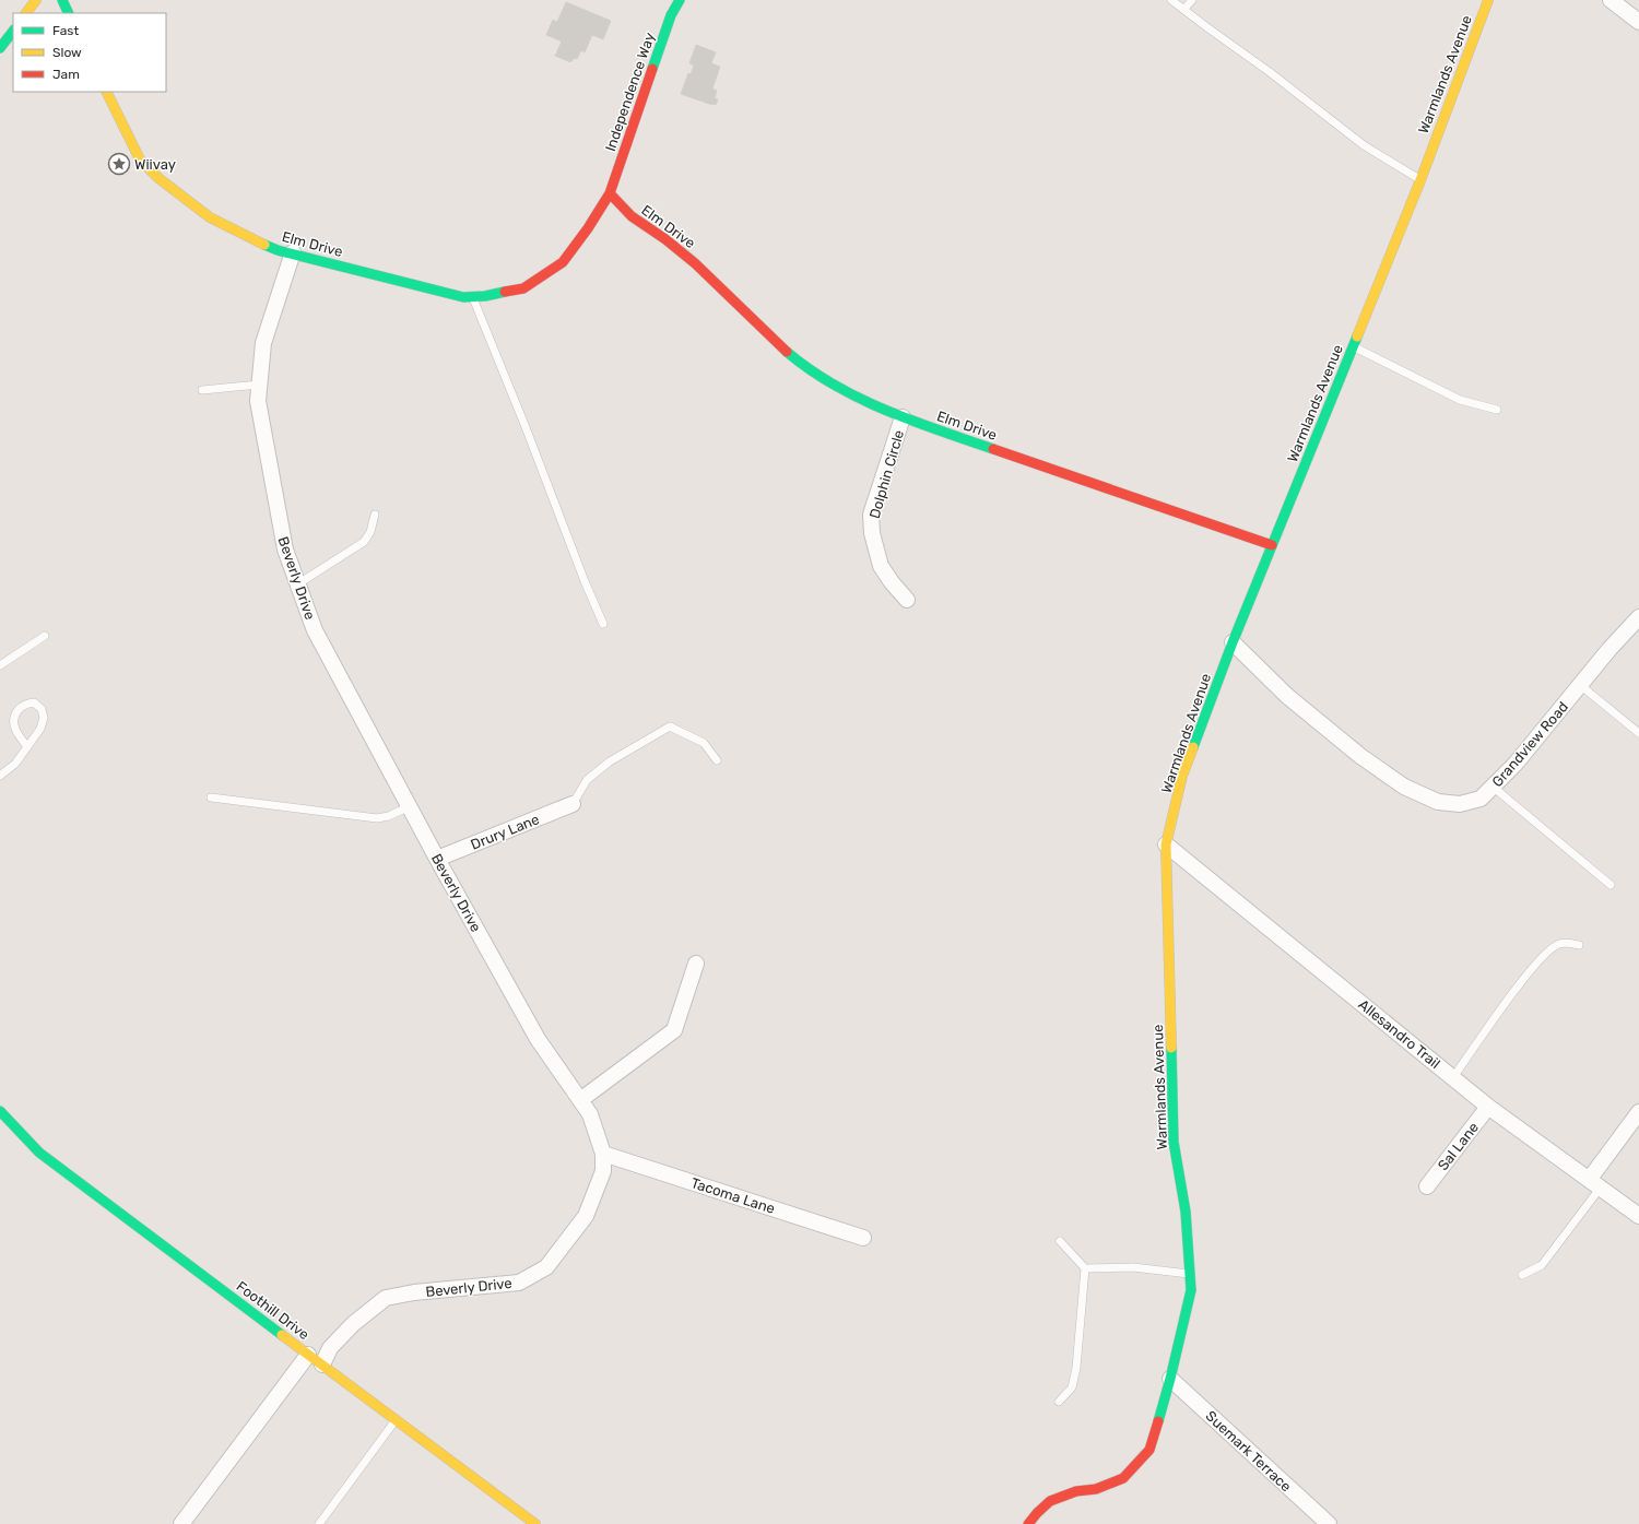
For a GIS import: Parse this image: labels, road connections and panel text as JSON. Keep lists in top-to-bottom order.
{
  "streets": {
    "street": [
      "Warmlands Avenue",
      "Independence Way",
      "Elm Drive",
      "Dolphin Circle",
      "Beverly Drive",
      "Grandview Road",
      "Drury Lane",
      "Allesandro Trail",
      "Sal Lane",
      "Tacoma Lane",
      "Foothill Drive",
      "Suemark Terrace"
    ]
  },
  "crossings": [
    ["Warmlands Avenue", "Elm Drive"],
    ["Warmlands Avenue", "Grandview Road"],
    ["Warmlands Avenue", "Allesandro Trail"],
    ["Warmlands Avenue", "Suemark Terrace"],
    ["Independence Way", "Elm Drive"],
    ["Elm Drive", "Dolphin Circle"],
    ["Elm Drive", "Beverly Drive"],
    ["Beverly Drive", "Drury Lane"],
    ["Beverly Drive", "Tacoma Lane"],
    ["Beverly Drive", "Foothill Drive"],
    ["Allesandro Trail", "Sal Lane"]
  ],
  "places": {
    "place": ["Wiivay"]
  },
  "legend": ["Fast", "Slow", "Jam"]
}
